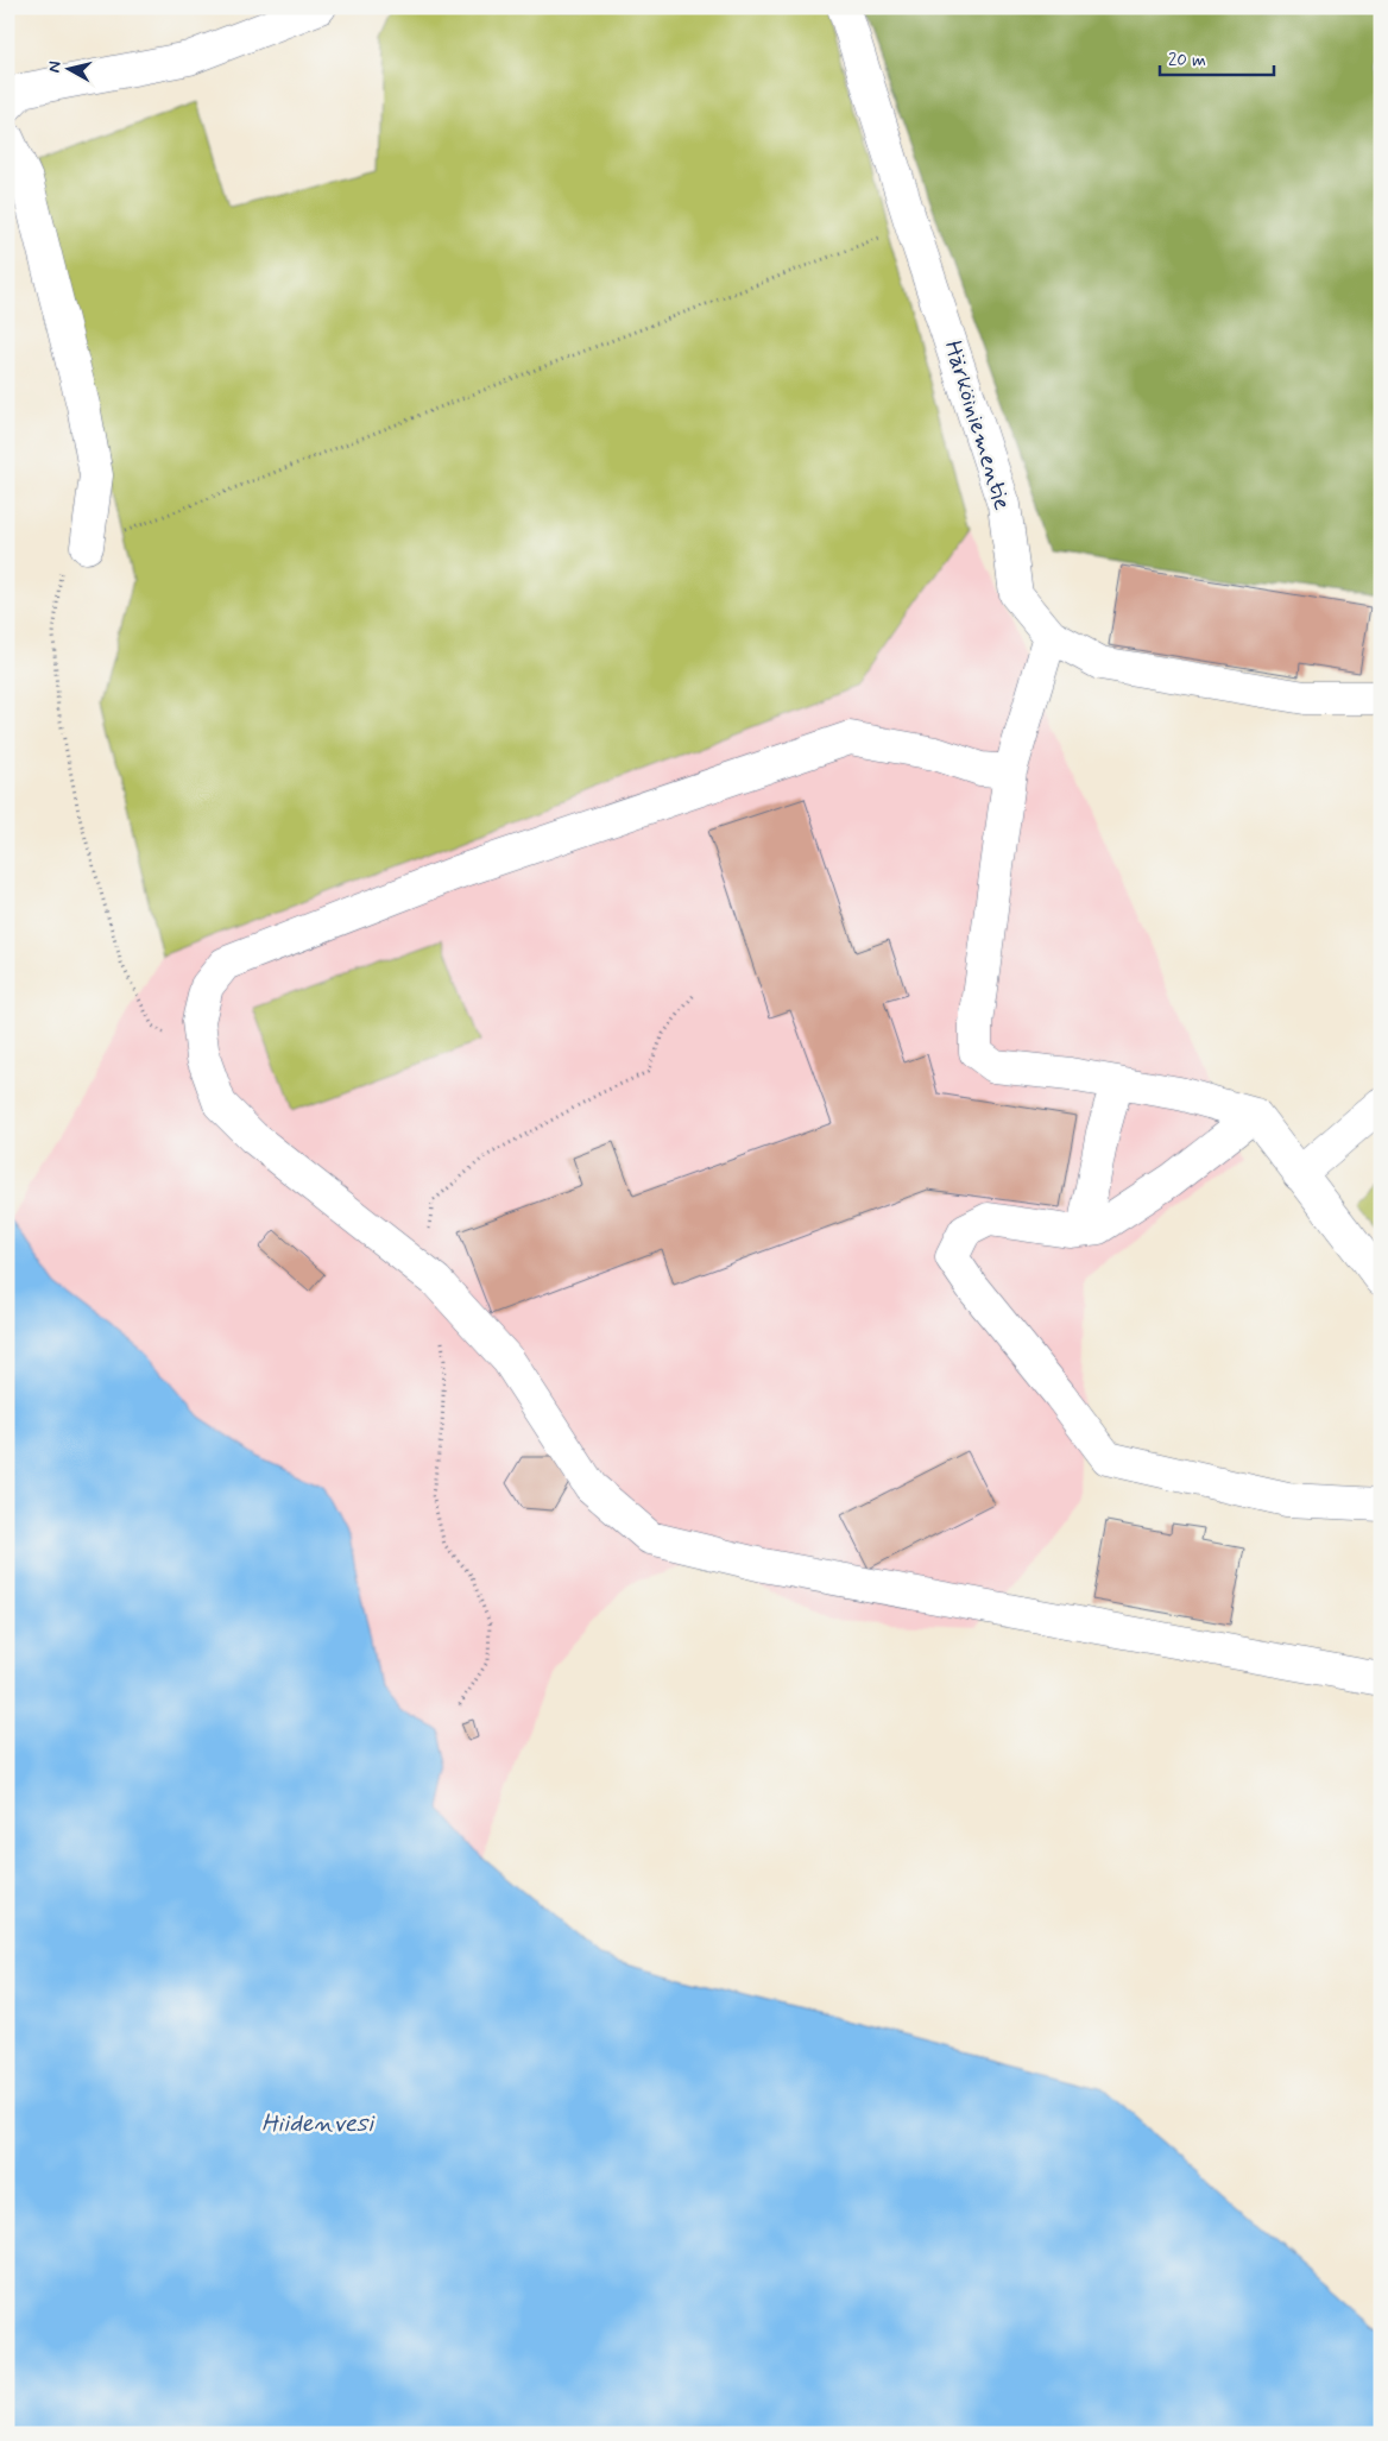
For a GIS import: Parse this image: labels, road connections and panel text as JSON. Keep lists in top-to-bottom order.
{
  "streets": {
    "street": ["Härköiniementie"]
  },
  "water": ["Hiidenvesi"],
  "scale_bar": "20 m",
  "north": "left"
}
